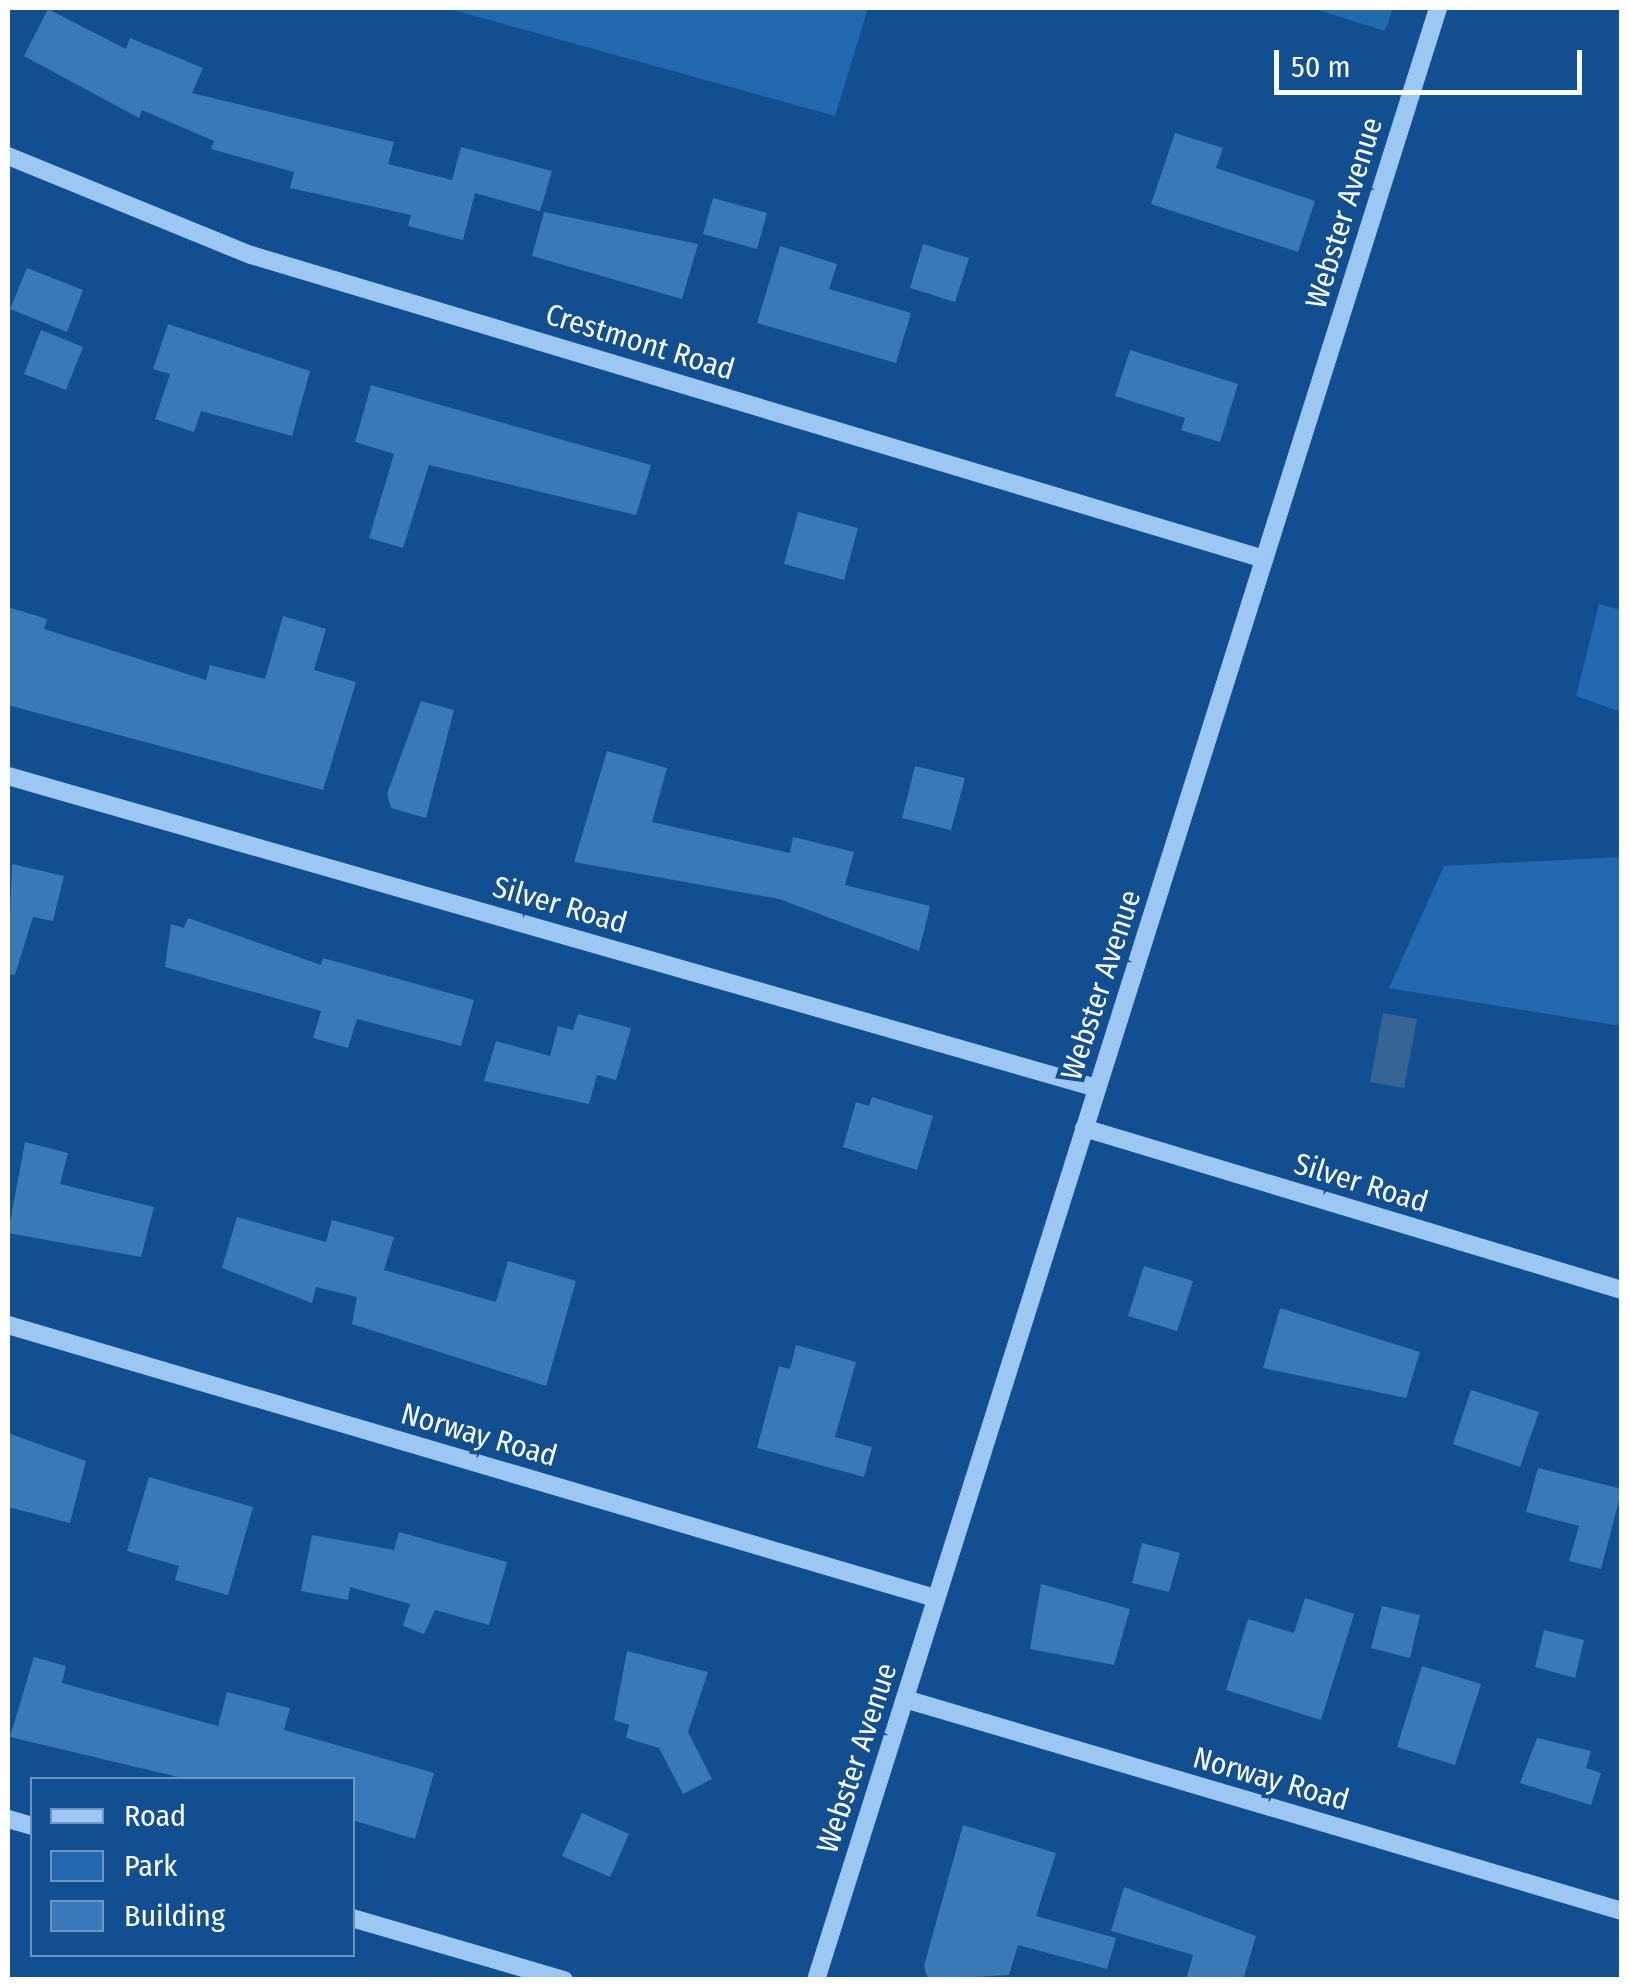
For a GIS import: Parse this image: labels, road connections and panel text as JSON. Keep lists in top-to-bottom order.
{
  "streets": {
    "street": [
      "Webster Avenue",
      "Crestmont Road",
      "Silver Road",
      "Norway Road"
    ]
  },
  "crossings": [
    ["Webster Avenue", "Crestmont Road"],
    ["Webster Avenue", "Silver Road"],
    ["Webster Avenue", "Norway Road"]
  ],
  "legend": ["Road", "Park", "Building"],
  "scale_bar": "50 m"
}
